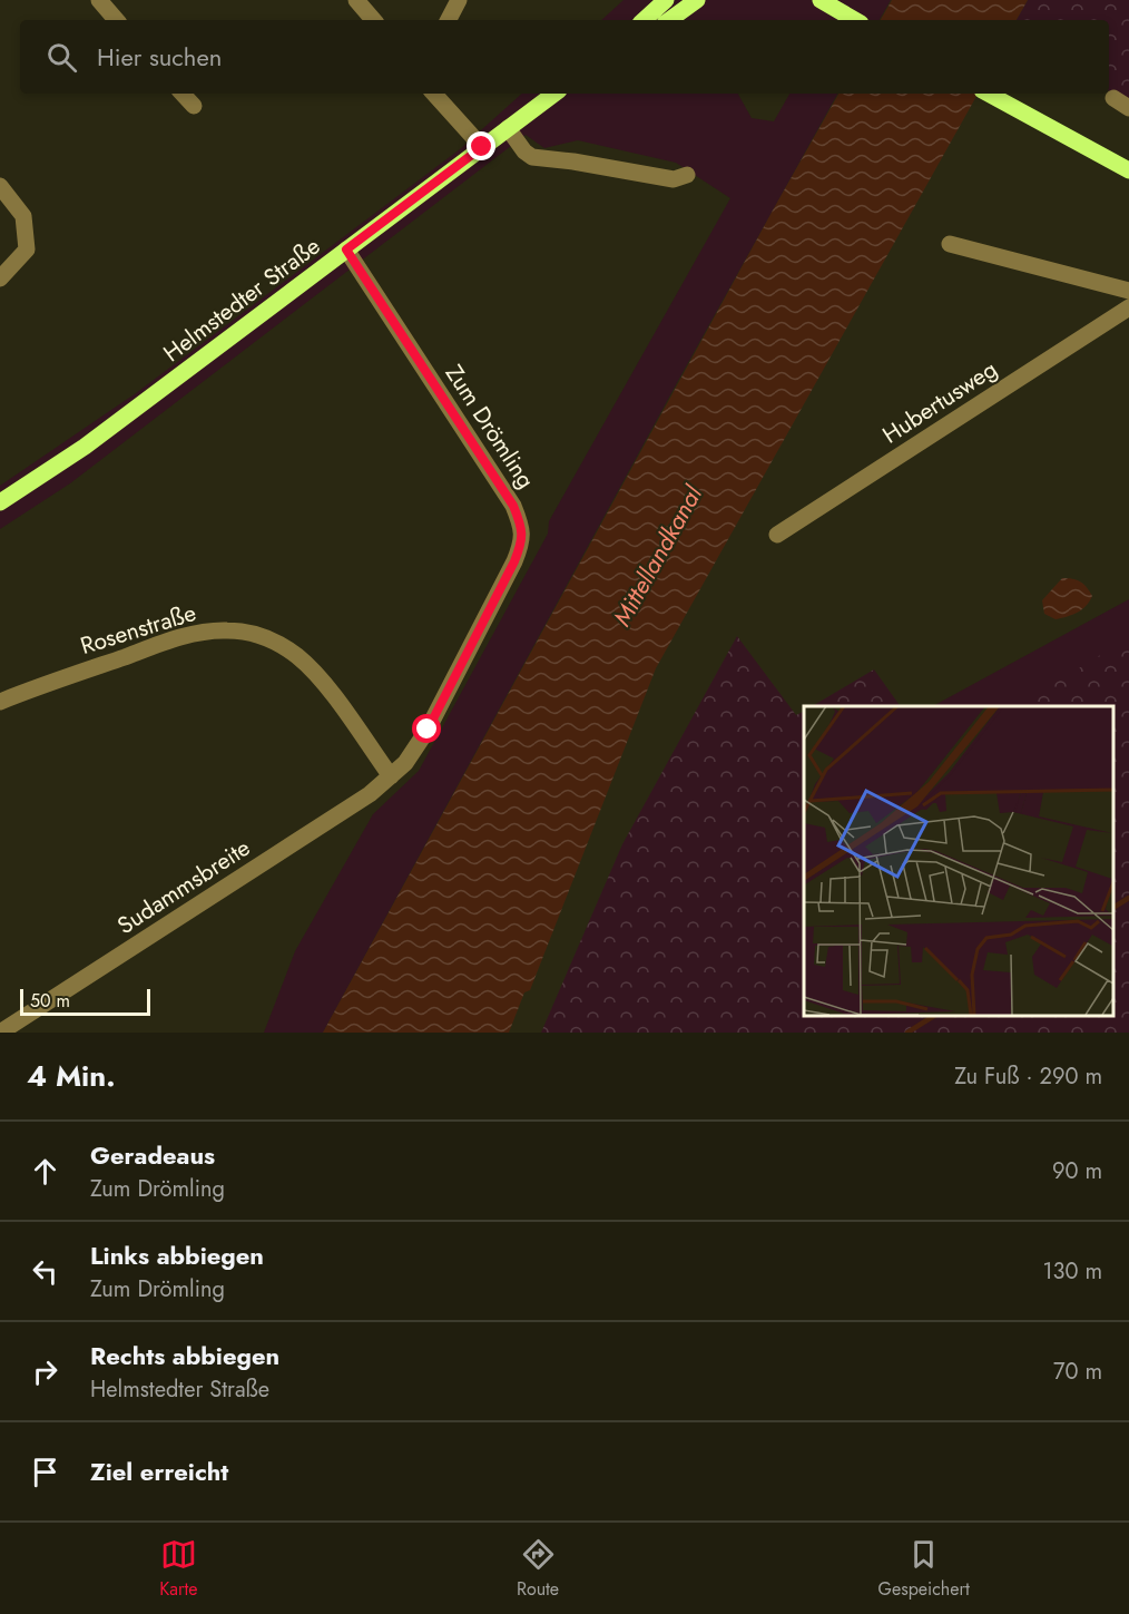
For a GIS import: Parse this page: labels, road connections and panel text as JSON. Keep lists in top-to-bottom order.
{
  "streets": {
    "main road": ["Helmstedter Straße"],
    "street": [
      "Hubertusweg",
      "Zum Drömling",
      "Rosenstraße",
      "Sudammsbreite"
    ]
  },
  "crossings": [
    ["Helmstedter Straße", "Zum Drömling"],
    ["Zum Drömling", "Rosenstraße"],
    ["Zum Drömling", "Sudammsbreite"],
    ["Rosenstraße", "Sudammsbreite"]
  ],
  "water": ["Mittellandkanal"],
  "scale_bar": "50 m",
  "page": {
    "search": "Hier suchen",
    "scale": "50 m",
    "heading": ["4 Min.", "Zu Fuß · 290 m"],
    "list": [
      ["Geradeaus", "Zum Drömling", "90 m"],
      ["Links abbiegen", "Zum Drömling", "130 m"],
      ["Rechts abbiegen", "Helmstedter Straße", "70 m"],
      "Ziel erreicht"
    ],
    "nav": ["Karte", "Route", "Gespeichert"]
  }
}
